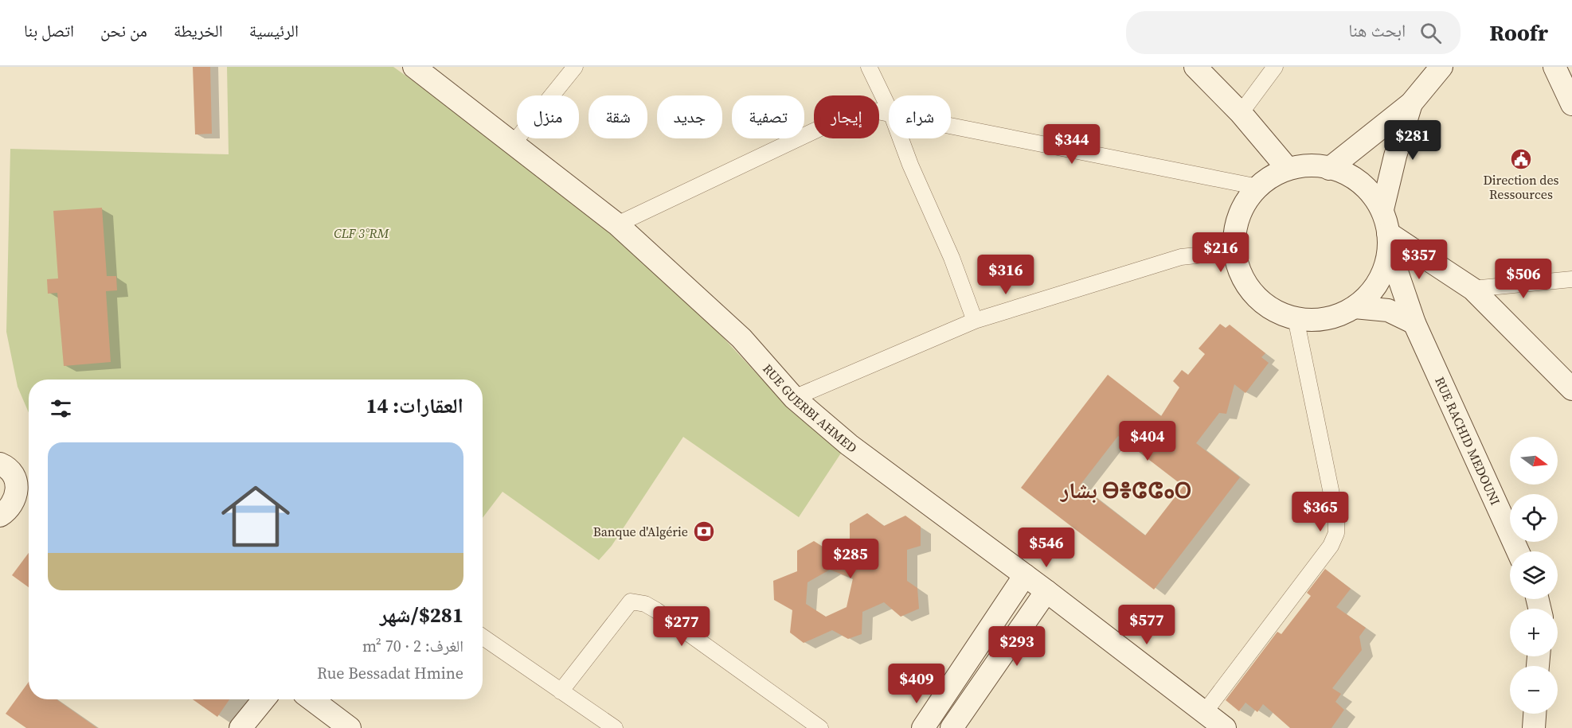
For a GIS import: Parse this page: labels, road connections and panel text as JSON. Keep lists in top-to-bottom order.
{
  "streets": {
    "main road": ["RUE GUERBI AHMED", "RUE RACHID MEDOUNI"]
  },
  "districts": ["بشار ⴱⴻⵛⵛⴰⵔ"],
  "parks": ["CLF 3°RM"],
  "places": {
    "public building": ["Direction des Ressources"],
    "bank": ["Banque d'Algérie"]
  },
  "north": "right",
  "page": {
    "header": "Roofr",
    "search": "ابحث هنا",
    "nav": [
      "الرئيسية",
      "الخريطة",
      "من نحن",
      "اتصل بنا"
    ],
    "chip": [
      "شراء",
      "إيجار",
      "تصفية",
      "جديد",
      "شقة",
      "منزل"
    ],
    "price": [
      "$281",
      "$344",
      "$216",
      "$357",
      "$316",
      "$506",
      "$404",
      "$365",
      "$546",
      "$285",
      "$577",
      "$277",
      "$293",
      "$409"
    ],
    "heading": "العقارات: 14",
    "map_buttons": ["+", "−"],
    "list": [
      {
        "name": "$281/شهر",
        "note": "الغرف: 2 · 70 m² · Rue Bessadat Hmine"
      }
    ]
  }
}
